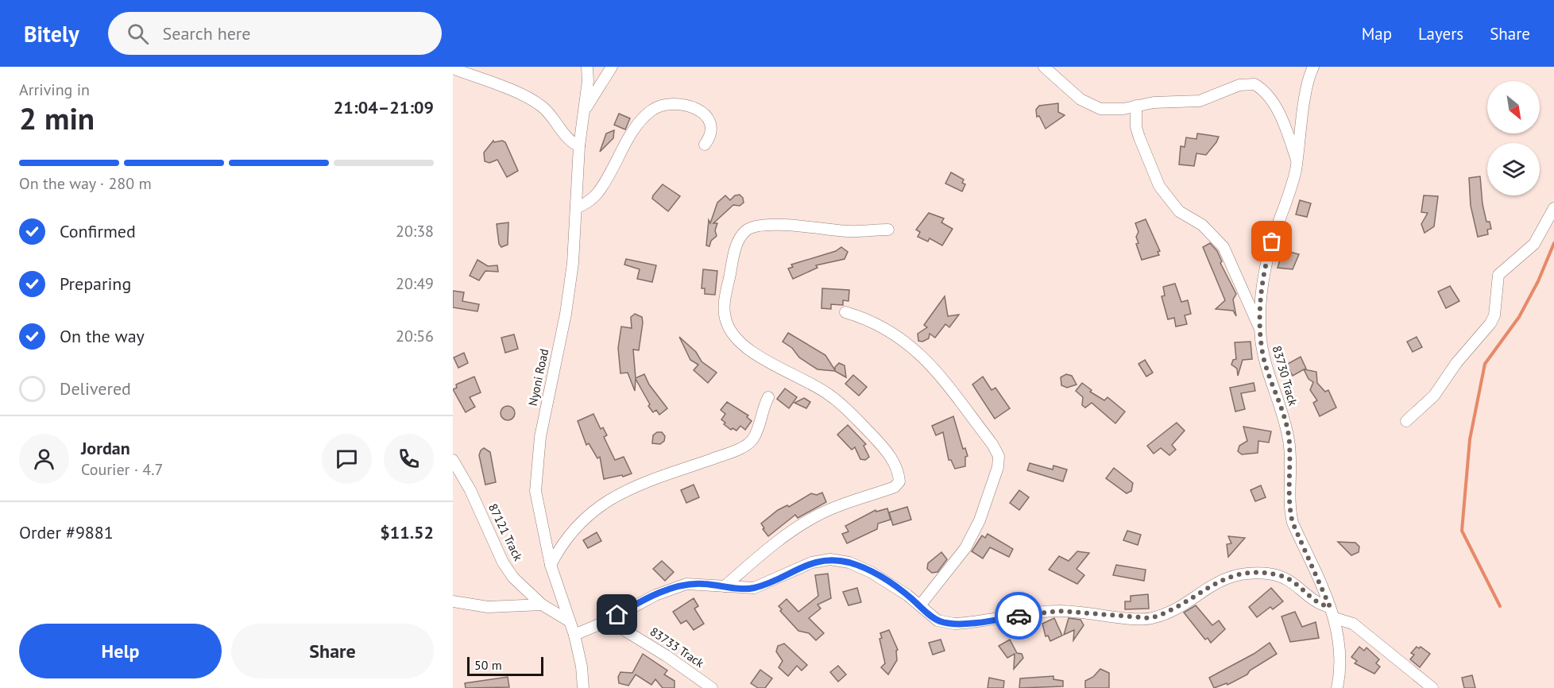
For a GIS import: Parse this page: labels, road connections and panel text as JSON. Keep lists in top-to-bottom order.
{
  "streets": {
    "street": [
      "83730 Track",
      "Nyoni Road",
      "87121 Track",
      "83733 Track"
    ]
  },
  "crossings": [
    ["Nyoni Road", "87121 Track"]
  ],
  "scale_bar": "50 m",
  "north": "bottom right",
  "page": {
    "header": "Bitely",
    "search": "Search here",
    "nav": ["Map", "Layers", "Share"],
    "heading": ["2 min", "Arriving in", "21:04–21:09"],
    "panel": [
      "Jordan",
      "Courier · 4.7",
      "Order #9881",
      "$11.52"
    ],
    "bar": "On the way · 280 m",
    "list": [
      ["Confirmed", "20:38"],
      ["Preparing", "20:49"],
      ["On the way", "20:56"],
      "Delivered"
    ],
    "buttons": ["Help", "Share"],
    "scale": "50 m"
  }
}
